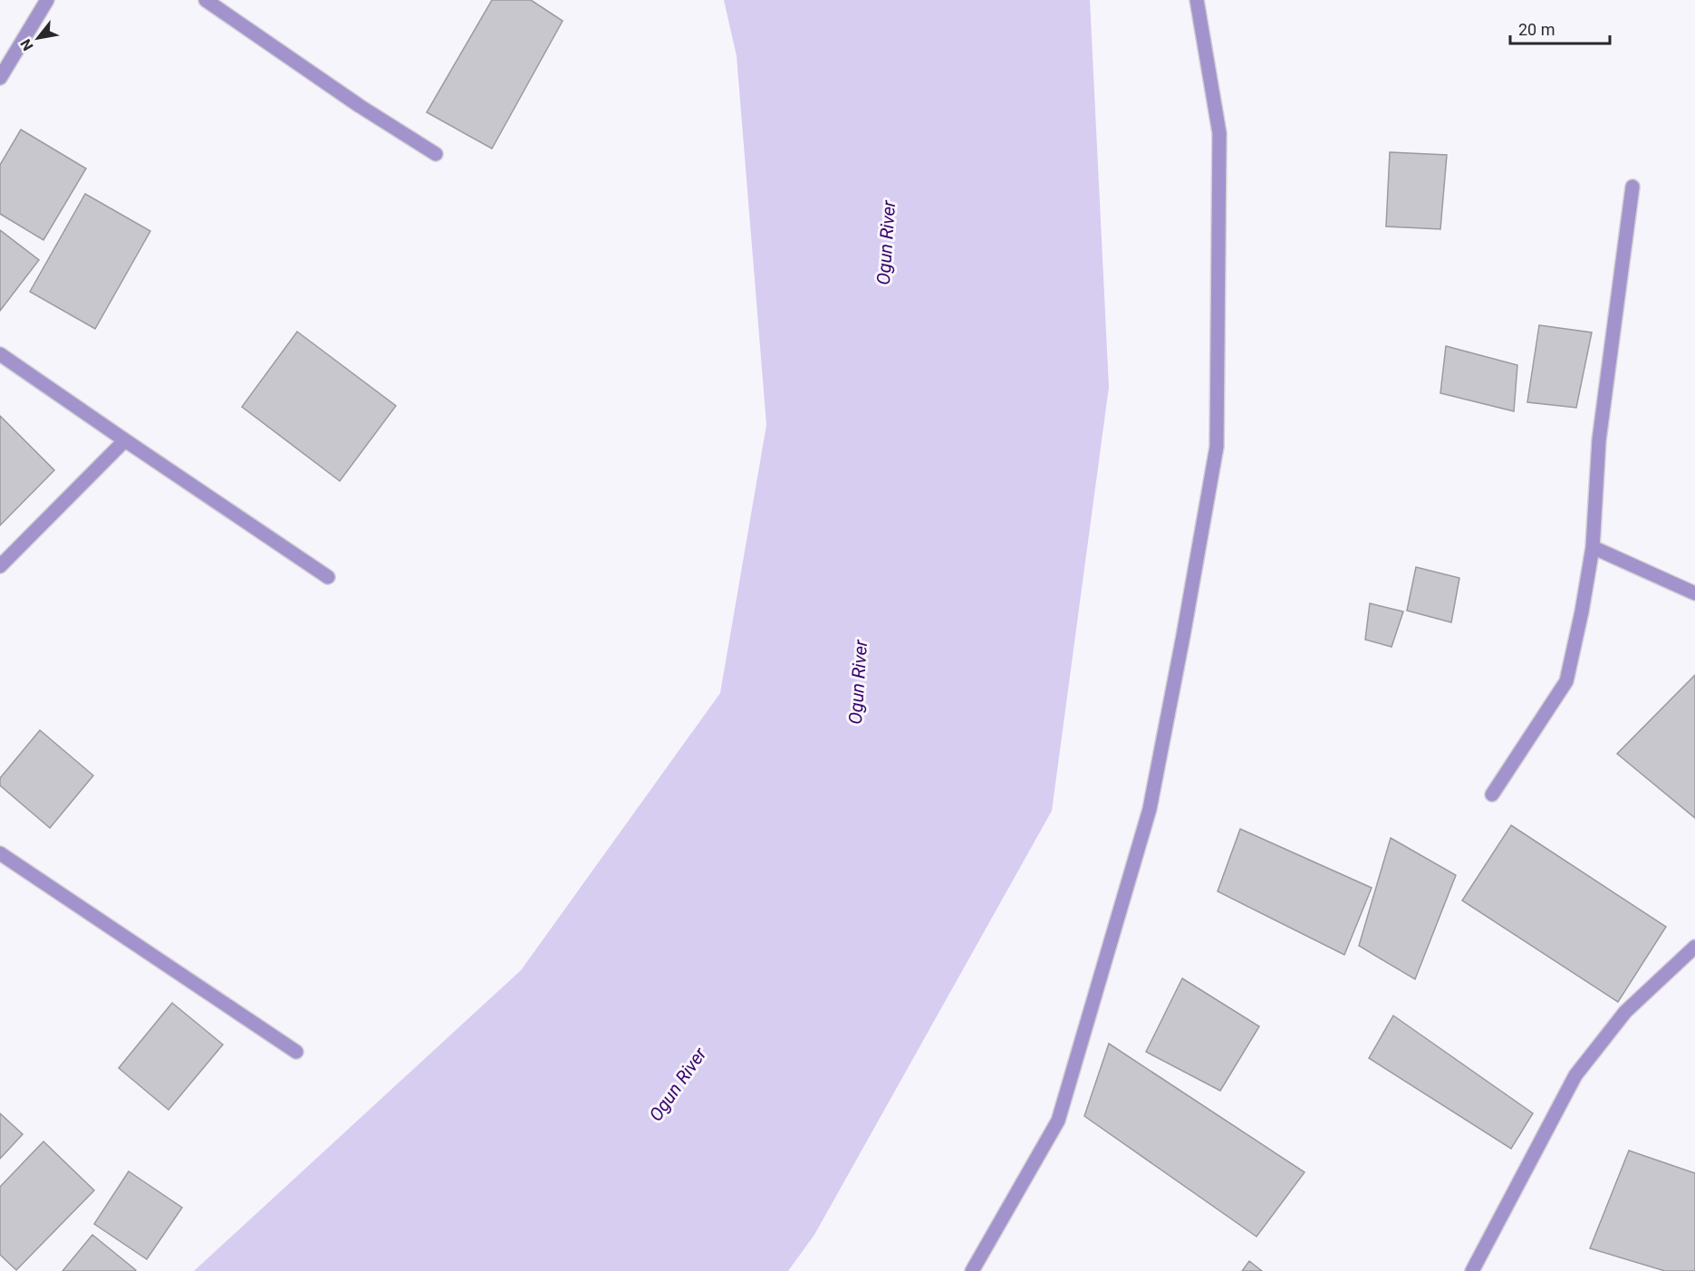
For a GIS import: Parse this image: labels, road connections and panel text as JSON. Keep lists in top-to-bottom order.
{
  "water": ["Ogun River"],
  "scale_bar": "20 m",
  "north": "bottom left"
}
